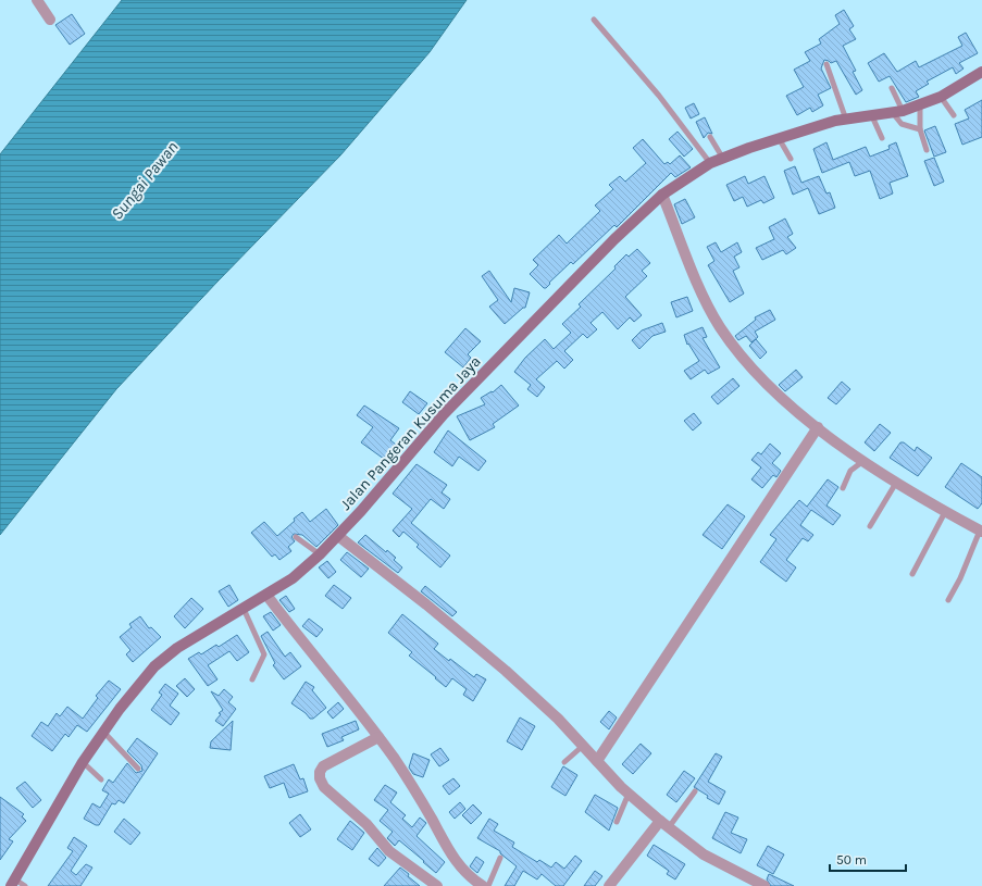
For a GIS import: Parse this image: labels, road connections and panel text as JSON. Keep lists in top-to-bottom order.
{
  "streets": {
    "street": ["Jalan Pangeran Kusuma Jaya"]
  },
  "water": ["Sungai Pawan"],
  "scale_bar": "50 m"
}
